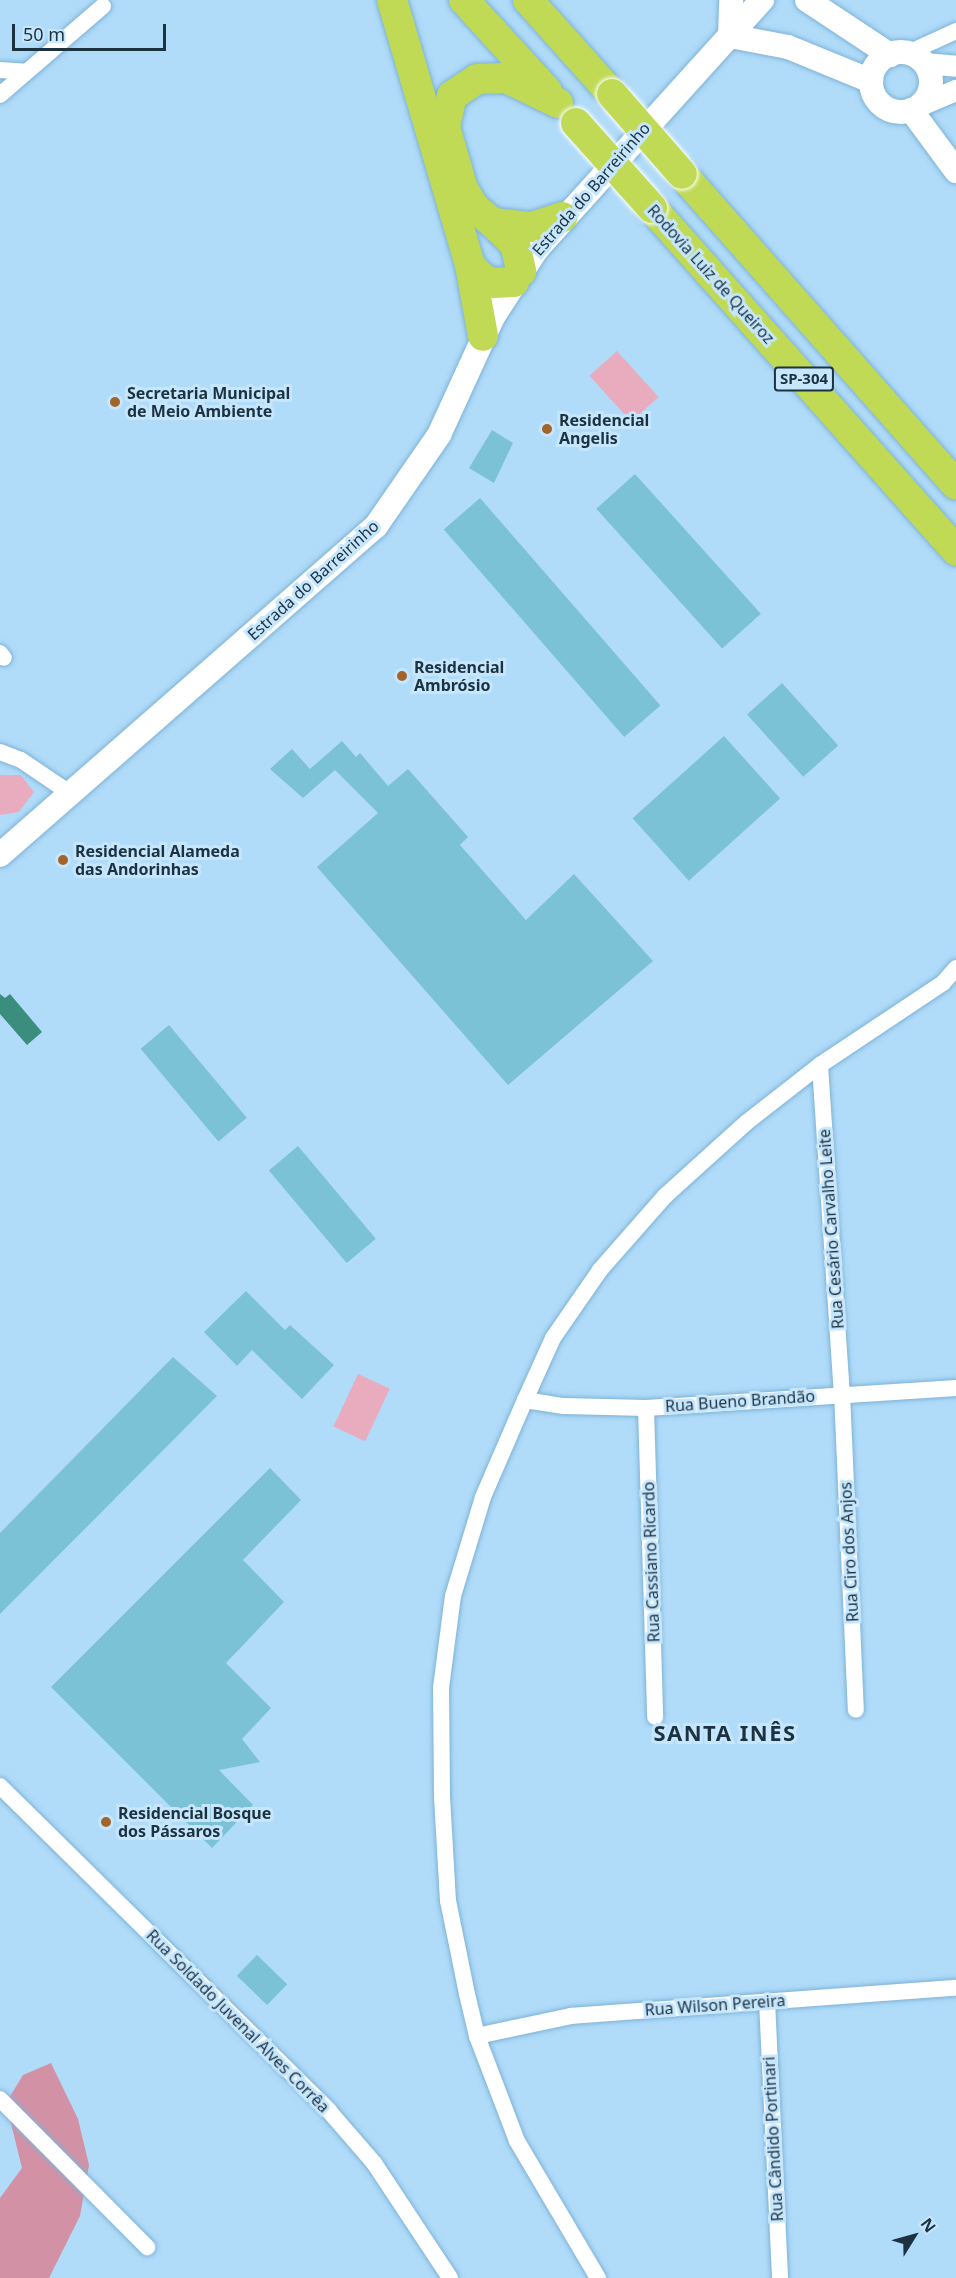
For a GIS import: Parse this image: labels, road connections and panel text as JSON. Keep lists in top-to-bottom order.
{
  "streets": {
    "highway": ["Rodovia Luiz de Queiroz", "SP-304"],
    "main road": ["Estrada do Barreirinho"],
    "street": [
      "Rua Cesário Carvalho Leite",
      "Rua Bueno Brandão",
      "Rua Ciro dos Anjos",
      "Rua Cassiano Ricardo",
      "Rua Wilson Pereira",
      "Rua Soldado Juvenal Alves Corrêa",
      "Rua Cândido Portinari"
    ]
  },
  "crossings": [
    ["Rua Cesário Carvalho Leite", "Rua Bueno Brandão"],
    ["Rua Cesário Carvalho Leite", "Rua Ciro dos Anjos"],
    ["Rua Bueno Brandão", "Rua Ciro dos Anjos"],
    ["Rua Bueno Brandão", "Rua Cassiano Ricardo"],
    ["Rua Wilson Pereira", "Rua Cândido Portinari"]
  ],
  "districts": ["SANTA INÊS"],
  "places": [
    "Secretaria Municipal de Meio Ambiente",
    "Residencial Angelis",
    "Residencial Ambrósio",
    "Residencial Alameda das Andorinhas",
    "Residencial Bosque dos Pássaros"
  ],
  "scale_bar": "50 m",
  "north": "top right"
}
